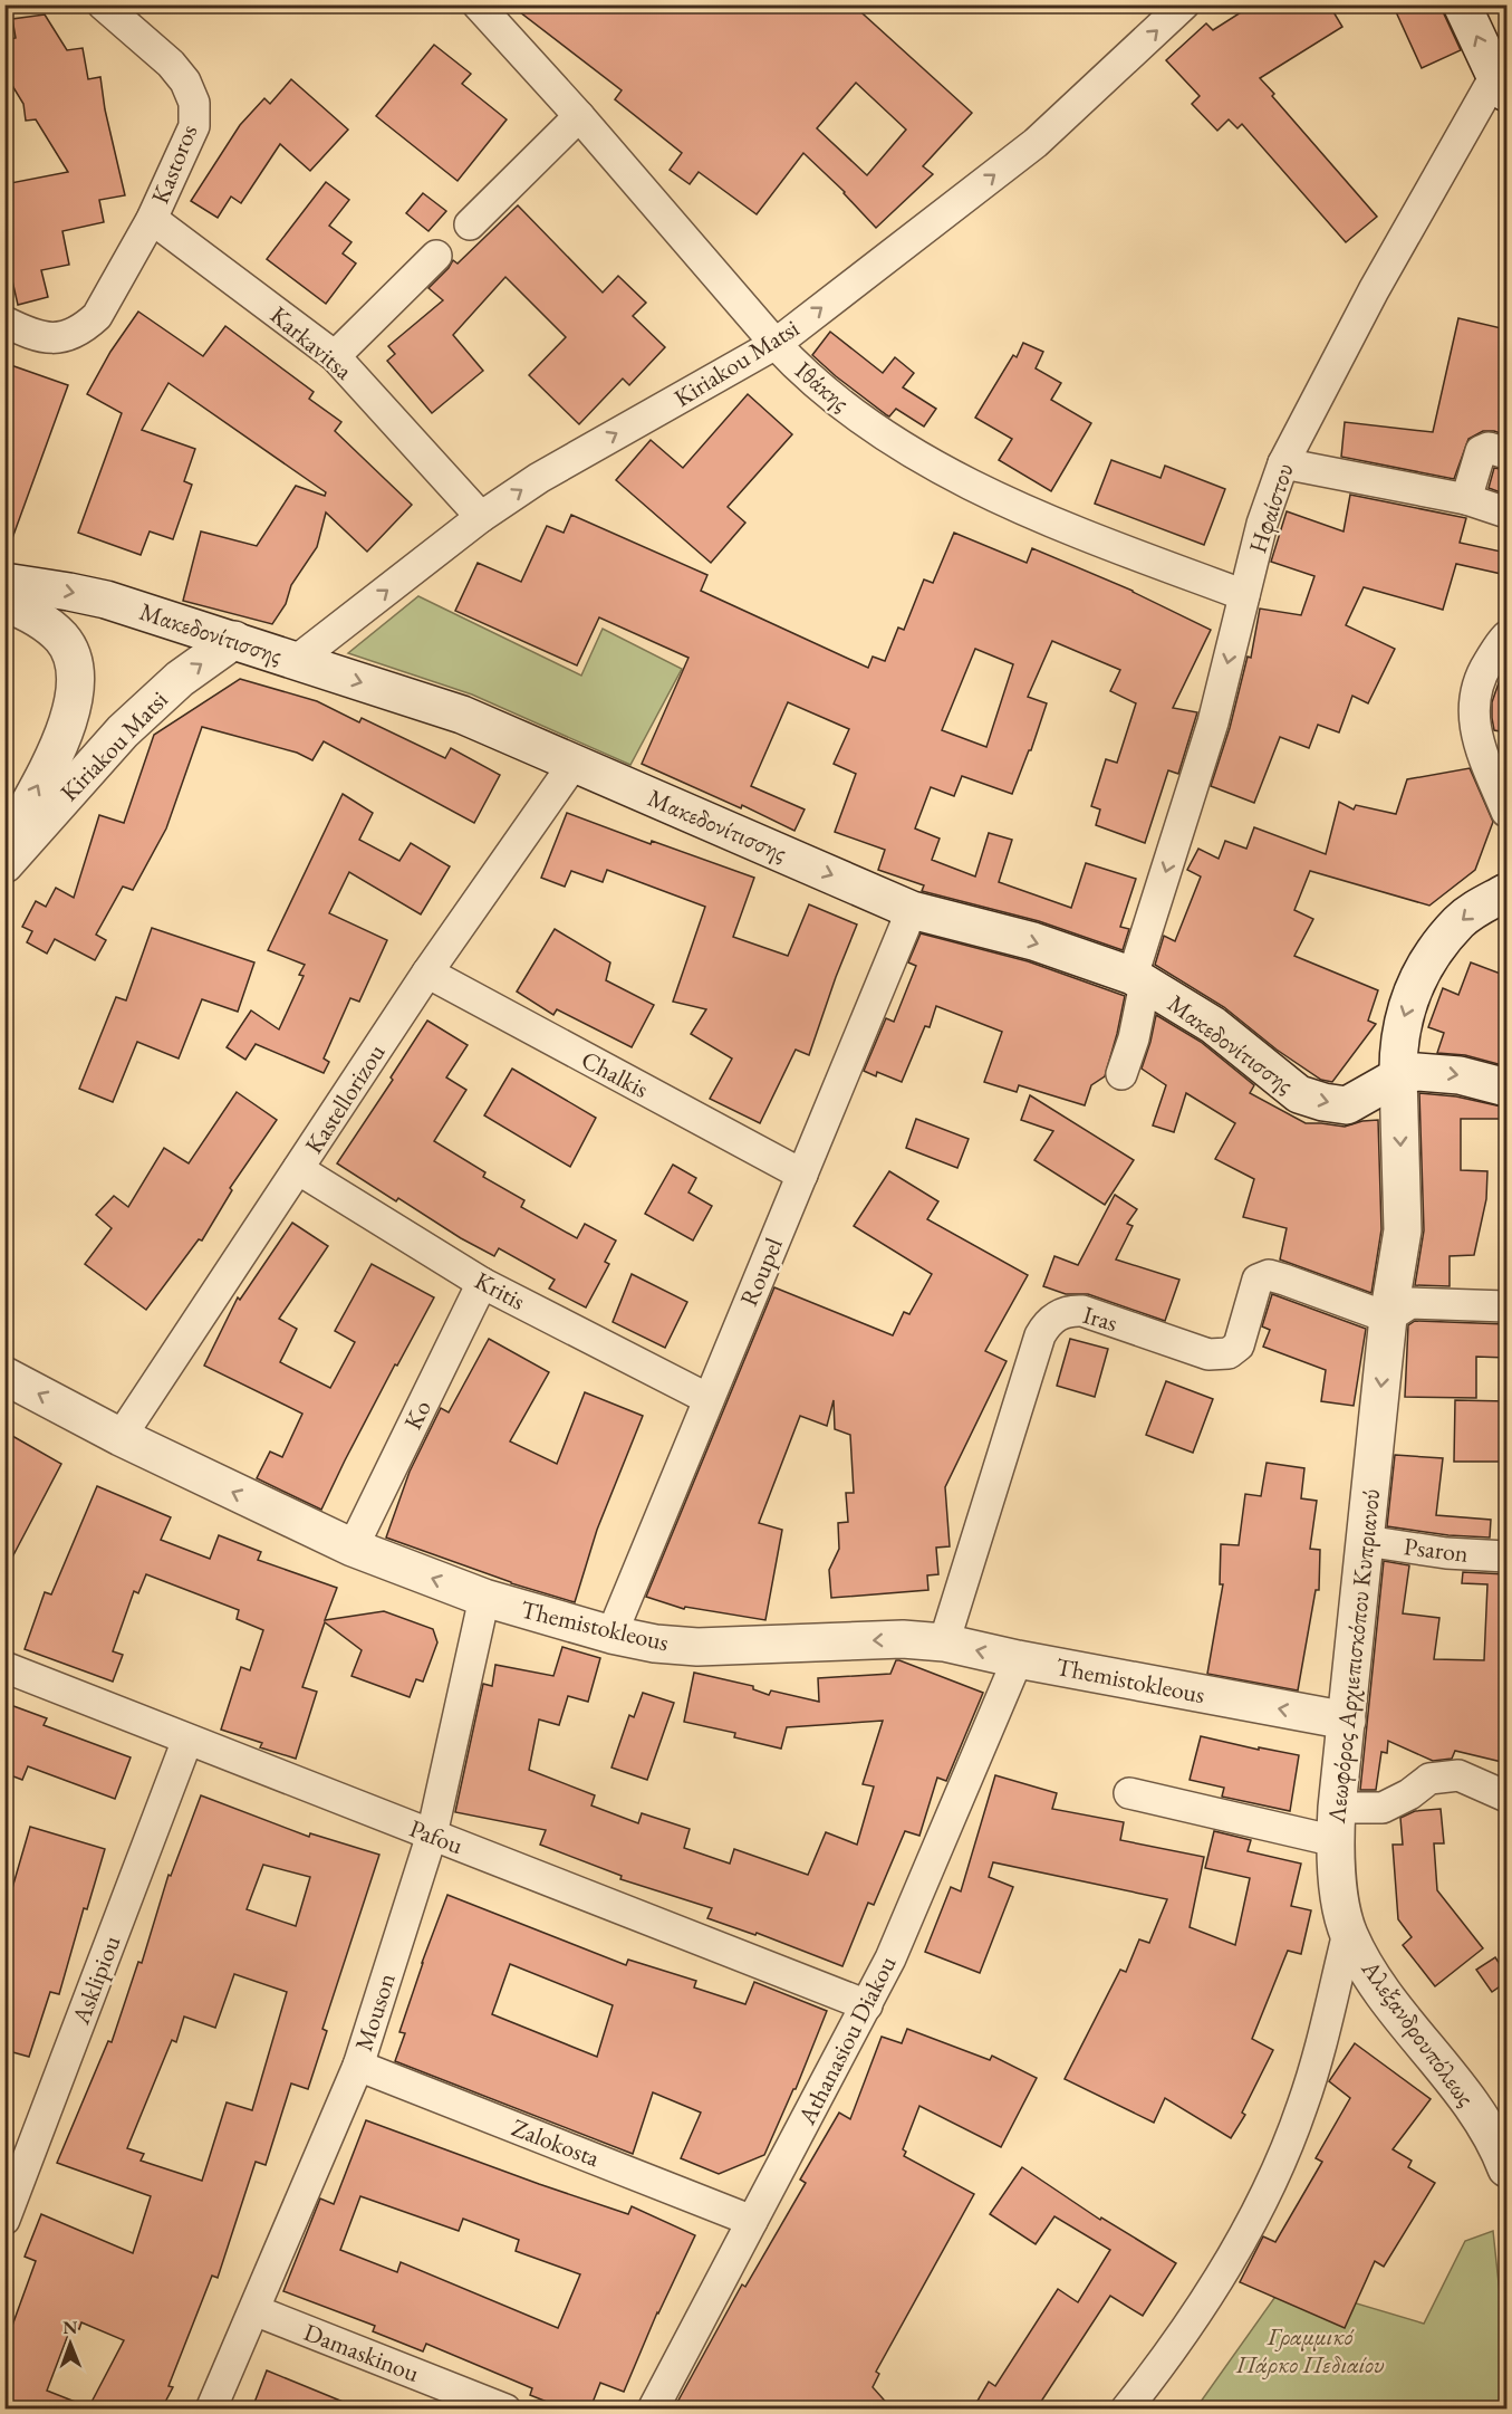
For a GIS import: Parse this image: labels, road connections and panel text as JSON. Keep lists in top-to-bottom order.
{
  "streets": {
    "street": [
      "Kastoros",
      "Karkavitsa",
      "Kiriakou Matsi",
      "Ιθάκης",
      "Ηφαίστου",
      "Μακεδονίτισσης",
      "Chalkis",
      "Kastellorizou",
      "Roupel",
      "Kritis",
      "Iras",
      "Ko",
      "Psaron",
      "Themistokleous",
      "Λεωφόρος Αρχιεπισκόπου Κυπριανού",
      "Pafou",
      "Asklipiou",
      "Mouson",
      "Αλεξανδρουπόλεως",
      "Athanasiou Diakou",
      "Zalokosta",
      "Damaskinou"
    ]
  },
  "crossings": [
    ["Kastoros", "Karkavitsa"],
    ["Karkavitsa", "Kiriakou Matsi"],
    ["Kiriakou Matsi", "Ιθάκης"],
    ["Kiriakou Matsi", "Μακεδονίτισσης"],
    ["Ιθάκης", "Ηφαίστου"],
    ["Ηφαίστου", "Μακεδονίτισσης"],
    ["Μακεδονίτισσης", "Kastellorizou"],
    ["Μακεδονίτισσης", "Roupel"],
    ["Μακεδονίτισσης", "Λεωφόρος Αρχιεπισκόπου Κυπριανού"],
    ["Chalkis", "Kastellorizou"],
    ["Chalkis", "Roupel"],
    ["Kastellorizou", "Kritis"],
    ["Kastellorizou", "Themistokleous"],
    ["Roupel", "Kritis"],
    ["Roupel", "Themistokleous"],
    ["Kritis", "Ko"],
    ["Iras", "Themistokleous"],
    ["Iras", "Λεωφόρος Αρχιεπισκόπου Κυπριανού"],
    ["Ko", "Themistokleous"],
    ["Psaron", "Λεωφόρος Αρχιεπισκόπου Κυπριανού"],
    ["Themistokleous", "Λεωφόρος Αρχιεπισκόπου Κυπριανού"],
    ["Themistokleous", "Mouson"],
    ["Themistokleous", "Athanasiou Diakou"],
    ["Λεωφόρος Αρχιεπισκόπου Κυπριανού", "Αλεξανδρουπόλεως"],
    ["Pafou", "Asklipiou"],
    ["Pafou", "Mouson"],
    ["Pafou", "Athanasiou Diakou"],
    ["Mouson", "Zalokosta"],
    ["Mouson", "Damaskinou"],
    ["Athanasiou Diakou", "Zalokosta"]
  ],
  "one_way": [
    "Kiriakou Matsi",
    "Ηφαίστου",
    "Μακεδονίτισσης",
    "Themistokleous",
    "Λεωφόρος Αρχιεπισκόπου Κυπριανού"
  ],
  "parks": ["Γραμμικό Πάρκο Πεδιαίου"],
  "north": "top"
}
